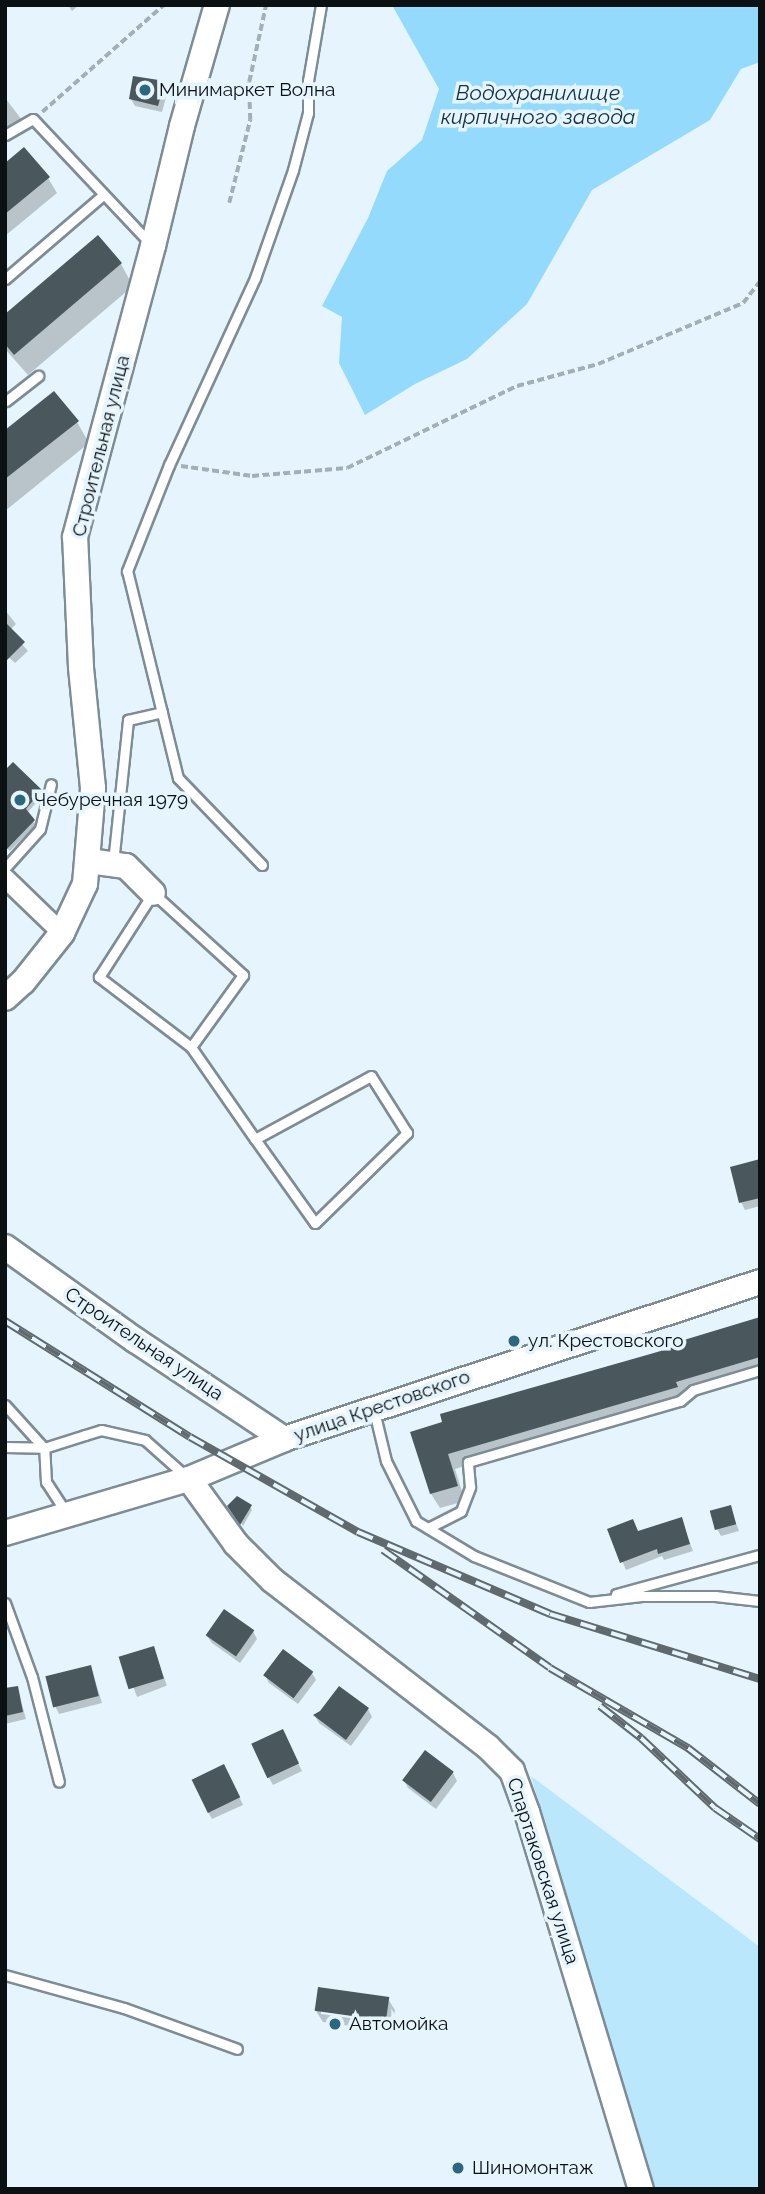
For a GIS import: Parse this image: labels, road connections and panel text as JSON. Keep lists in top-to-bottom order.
{
  "streets": {
    "main road": ["Строительная улица", "улица Крестовского", "Спартаковская улица"]
  },
  "crossings": [
    ["Строительная улица", "улица Крестовского"],
    ["улица Крестовского", "Спартаковская улица"]
  ],
  "water": ["Водохранилище кирпичного завода"],
  "places": [
    "Минимаркет Волна",
    "Чебуречная 1979",
    "ул. Крестовского",
    "Автомойка",
    "Шиномонтаж"
  ]
}
